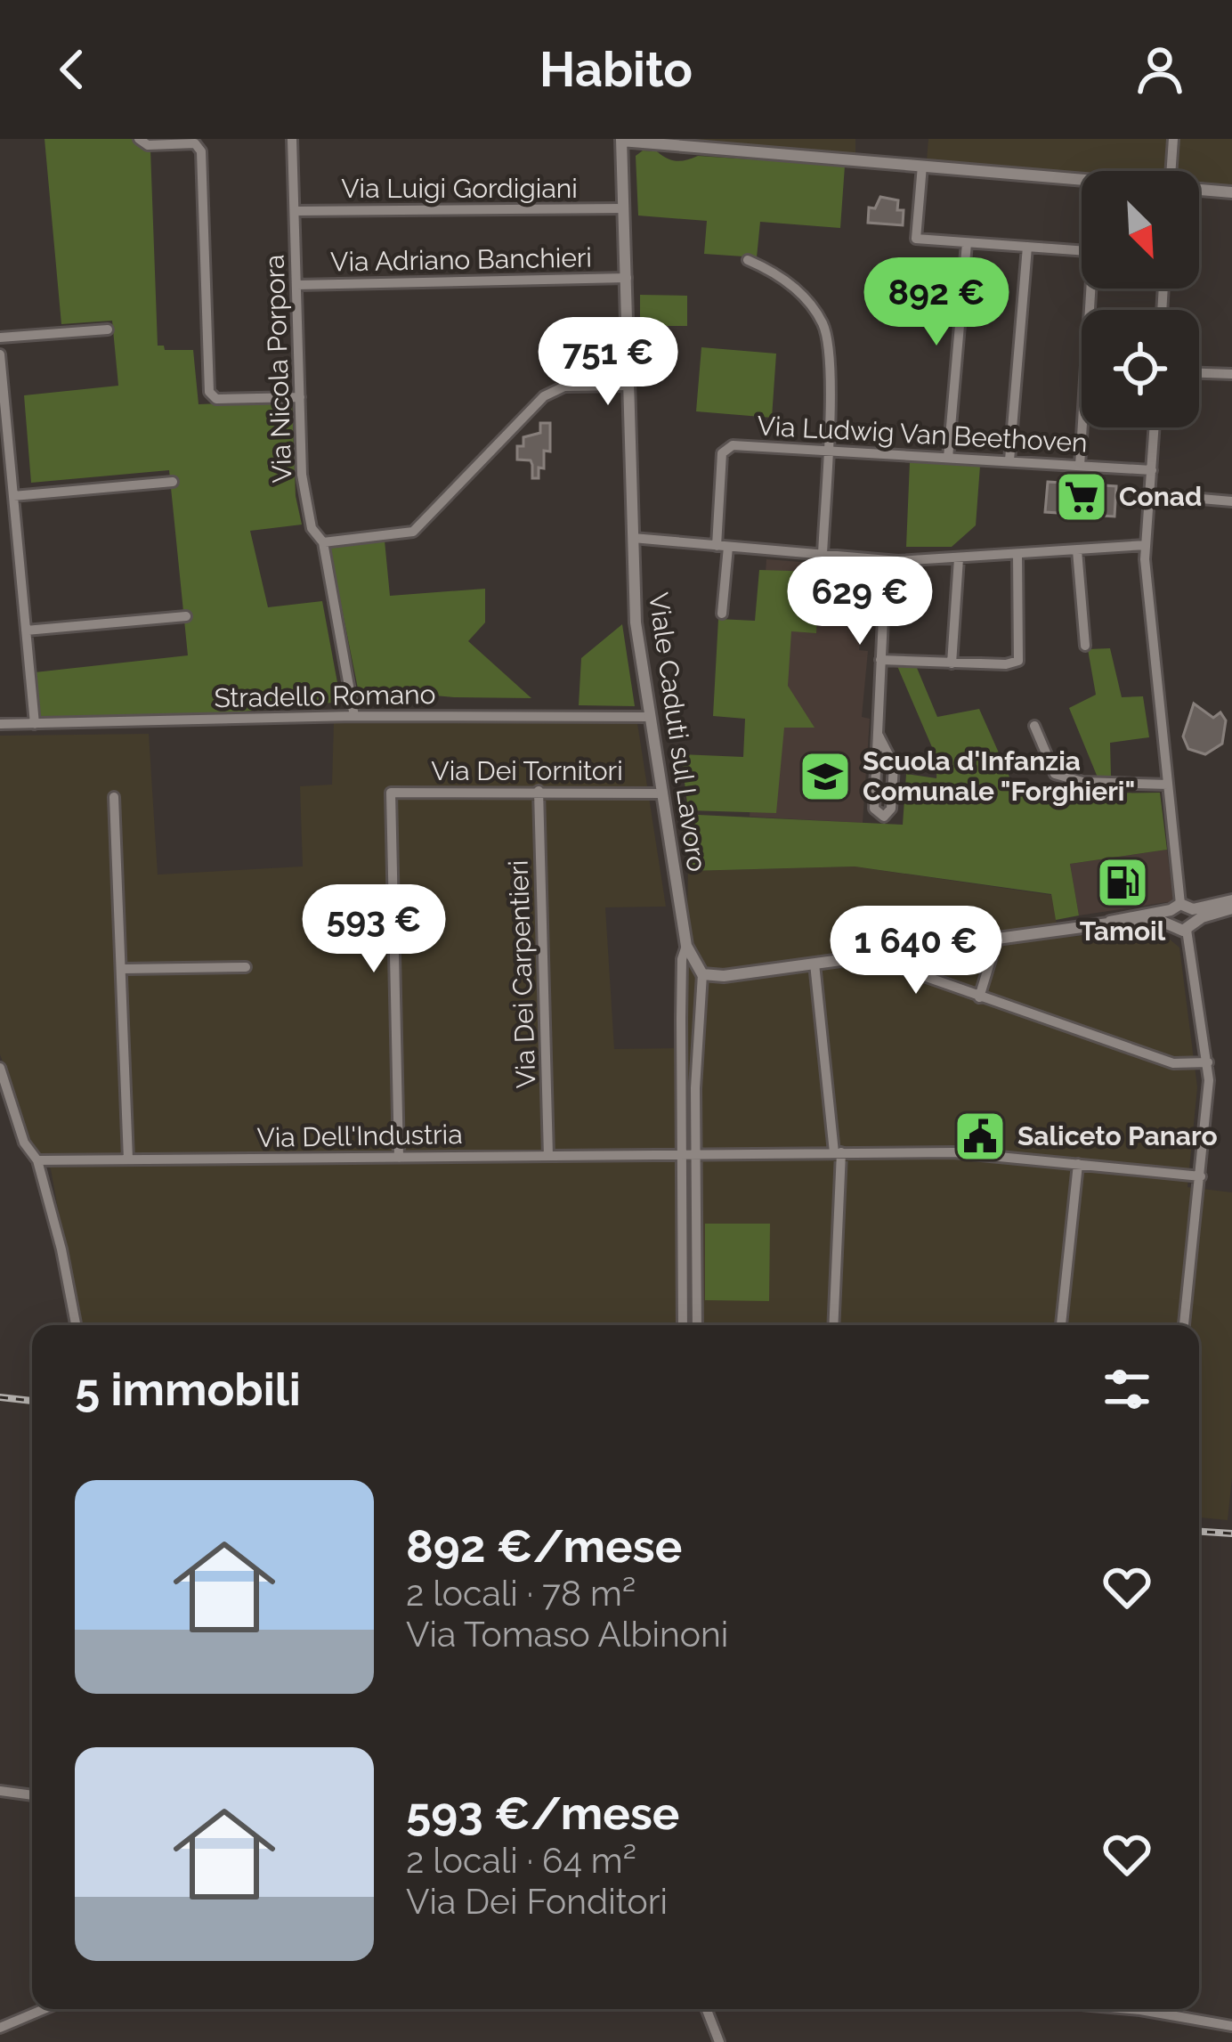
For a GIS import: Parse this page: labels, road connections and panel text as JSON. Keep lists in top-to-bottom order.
{
  "streets": {
    "street": [
      "Via Luigi Gordigiani",
      "Via Adriano Banchieri",
      "Via Nicola Porpora",
      "Via Ludwig Van Beethoven",
      "Stradello Romano",
      "Viale Caduti sul Lavoro",
      "Via Dei Tornitori",
      "Via Dei Carpentieri",
      "Via Dell'Industria"
    ]
  },
  "crossings": [
    ["Via Luigi Gordigiani", "Via Nicola Porpora"],
    ["Via Luigi Gordigiani", "Viale Caduti sul Lavoro"],
    ["Via Adriano Banchieri", "Via Nicola Porpora"],
    ["Via Adriano Banchieri", "Viale Caduti sul Lavoro"],
    ["Via Nicola Porpora", "Stradello Romano"],
    ["Stradello Romano", "Viale Caduti sul Lavoro"],
    ["Viale Caduti sul Lavoro", "Via Dei Tornitori"],
    ["Viale Caduti sul Lavoro", "Via Dell'Industria"],
    ["Via Dei Tornitori", "Via Dei Carpentieri"],
    ["Via Dei Tornitori", "Via Dell'Industria"],
    ["Via Dei Carpentieri", "Via Dell'Industria"]
  ],
  "places": {
    "supermarket": ["Conad"],
    "school or university": ["Scuola d'Infanzia Comunale \"Forghieri\""],
    "fuel station": ["Tamoil"],
    "public building": ["Saliceto Panaro"]
  },
  "north": "bottom right",
  "page": {
    "header": "Habito",
    "price": [
      "892 €",
      "751 €",
      "629 €",
      "593 €",
      "1 640 €"
    ],
    "heading": "5 immobili",
    "list": [
      {
        "name": "892 €/mese",
        "note": "2 locali · 78 m² · Via Tomaso Albinoni"
      },
      {
        "name": "593 €/mese",
        "note": "2 locali · 64 m² · Via Dei Fonditori"
      }
    ]
  }
}
